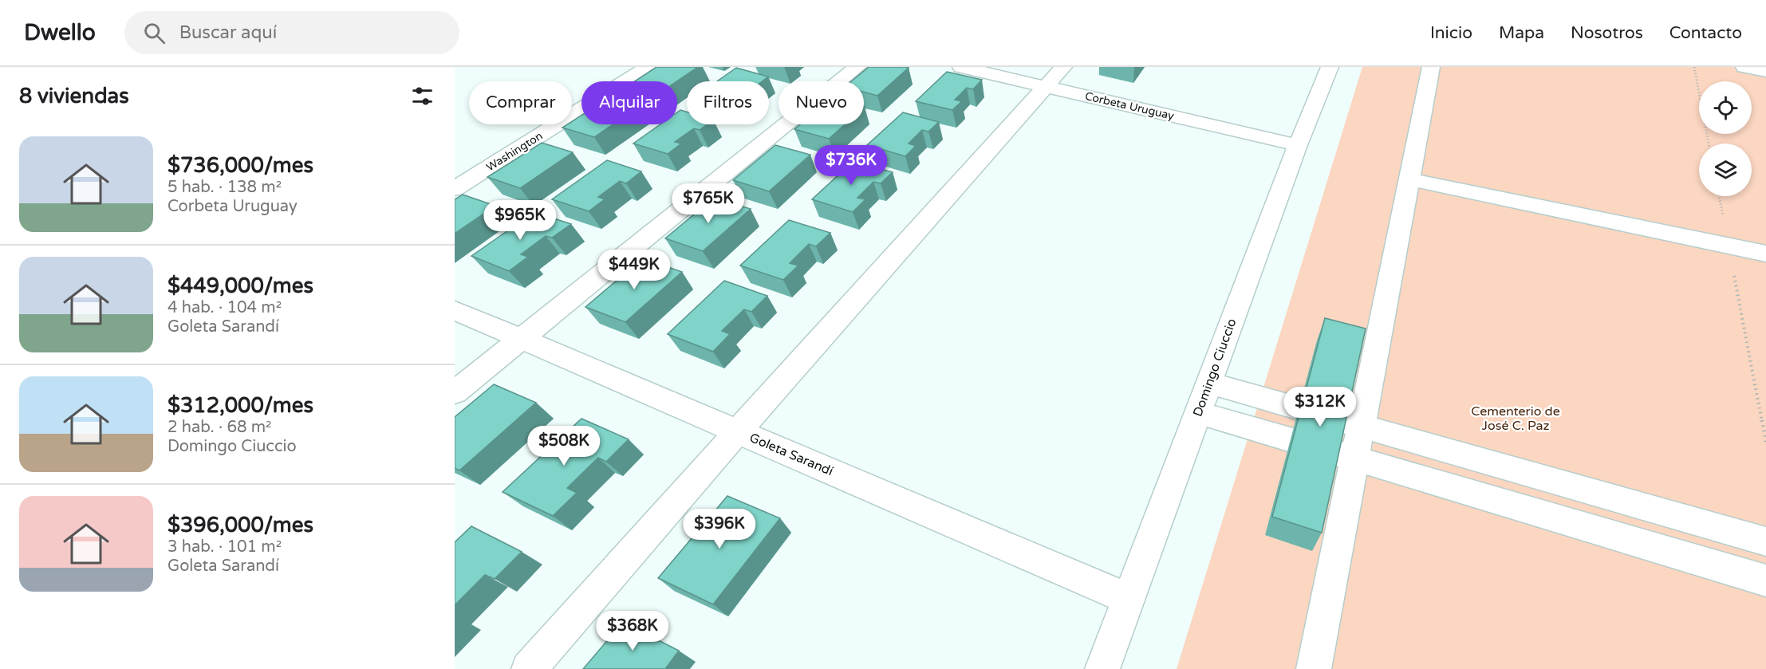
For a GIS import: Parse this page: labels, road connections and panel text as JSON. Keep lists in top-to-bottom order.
{
  "streets": {
    "street": [
      "Corbeta Uruguay",
      "Washington",
      "Domingo Ciuccio",
      "Goleta Sarandí"
    ]
  },
  "crossings": [
    ["Corbeta Uruguay", "Domingo Ciuccio"],
    ["Domingo Ciuccio", "Goleta Sarandí"]
  ],
  "parks": ["Cementerio de José C. Paz"],
  "page": {
    "header": "Dwello",
    "search": "Buscar aquí",
    "nav": [
      "Inicio",
      "Mapa",
      "Nosotros",
      "Contacto"
    ],
    "heading": "8 viviendas",
    "chip": [
      "Comprar",
      "Alquilar",
      "Filtros",
      "Nuevo"
    ],
    "list": [
      {
        "name": "$736,000/mes",
        "note": "5 hab. · 138 m² · Corbeta Uruguay"
      },
      {
        "name": "$449,000/mes",
        "note": "4 hab. · 104 m² · Goleta Sarandí"
      },
      {
        "name": "$312,000/mes",
        "note": "2 hab. · 68 m² · Domingo Ciuccio"
      },
      {
        "name": "$396,000/mes",
        "note": "3 hab. · 101 m² · Goleta Sarandí"
      }
    ],
    "price": [
      "$736K",
      "$765K",
      "$965K",
      "$449K",
      "$312K",
      "$508K",
      "$396K",
      "$368K"
    ]
  }
}
